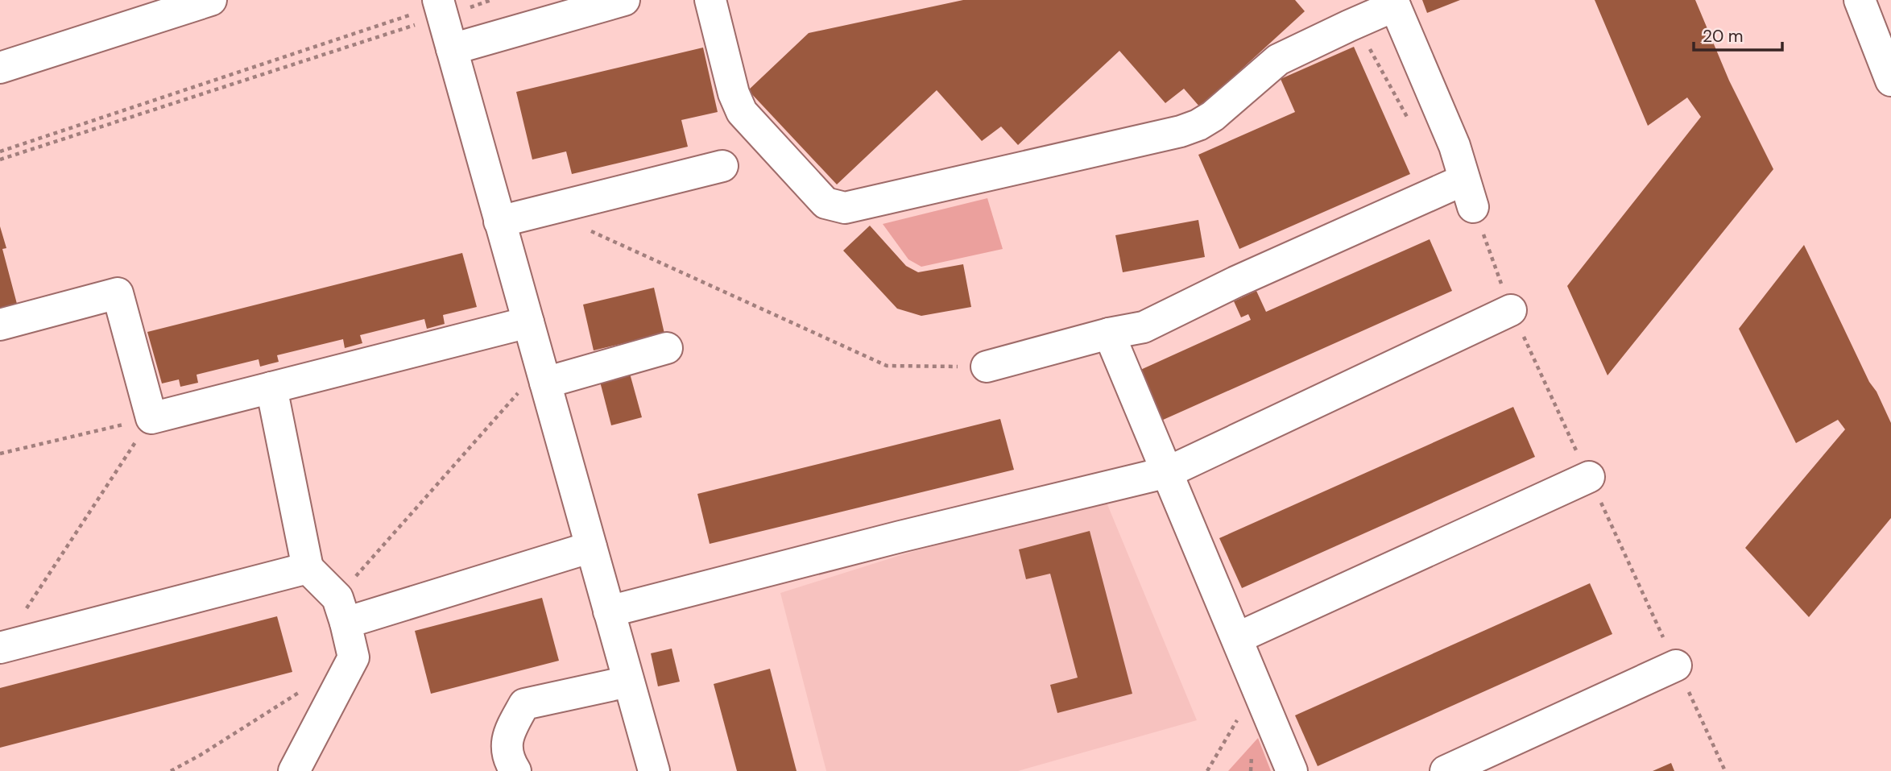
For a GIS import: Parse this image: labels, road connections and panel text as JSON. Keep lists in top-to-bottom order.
{
  "scale_bar": "20 m"
}
